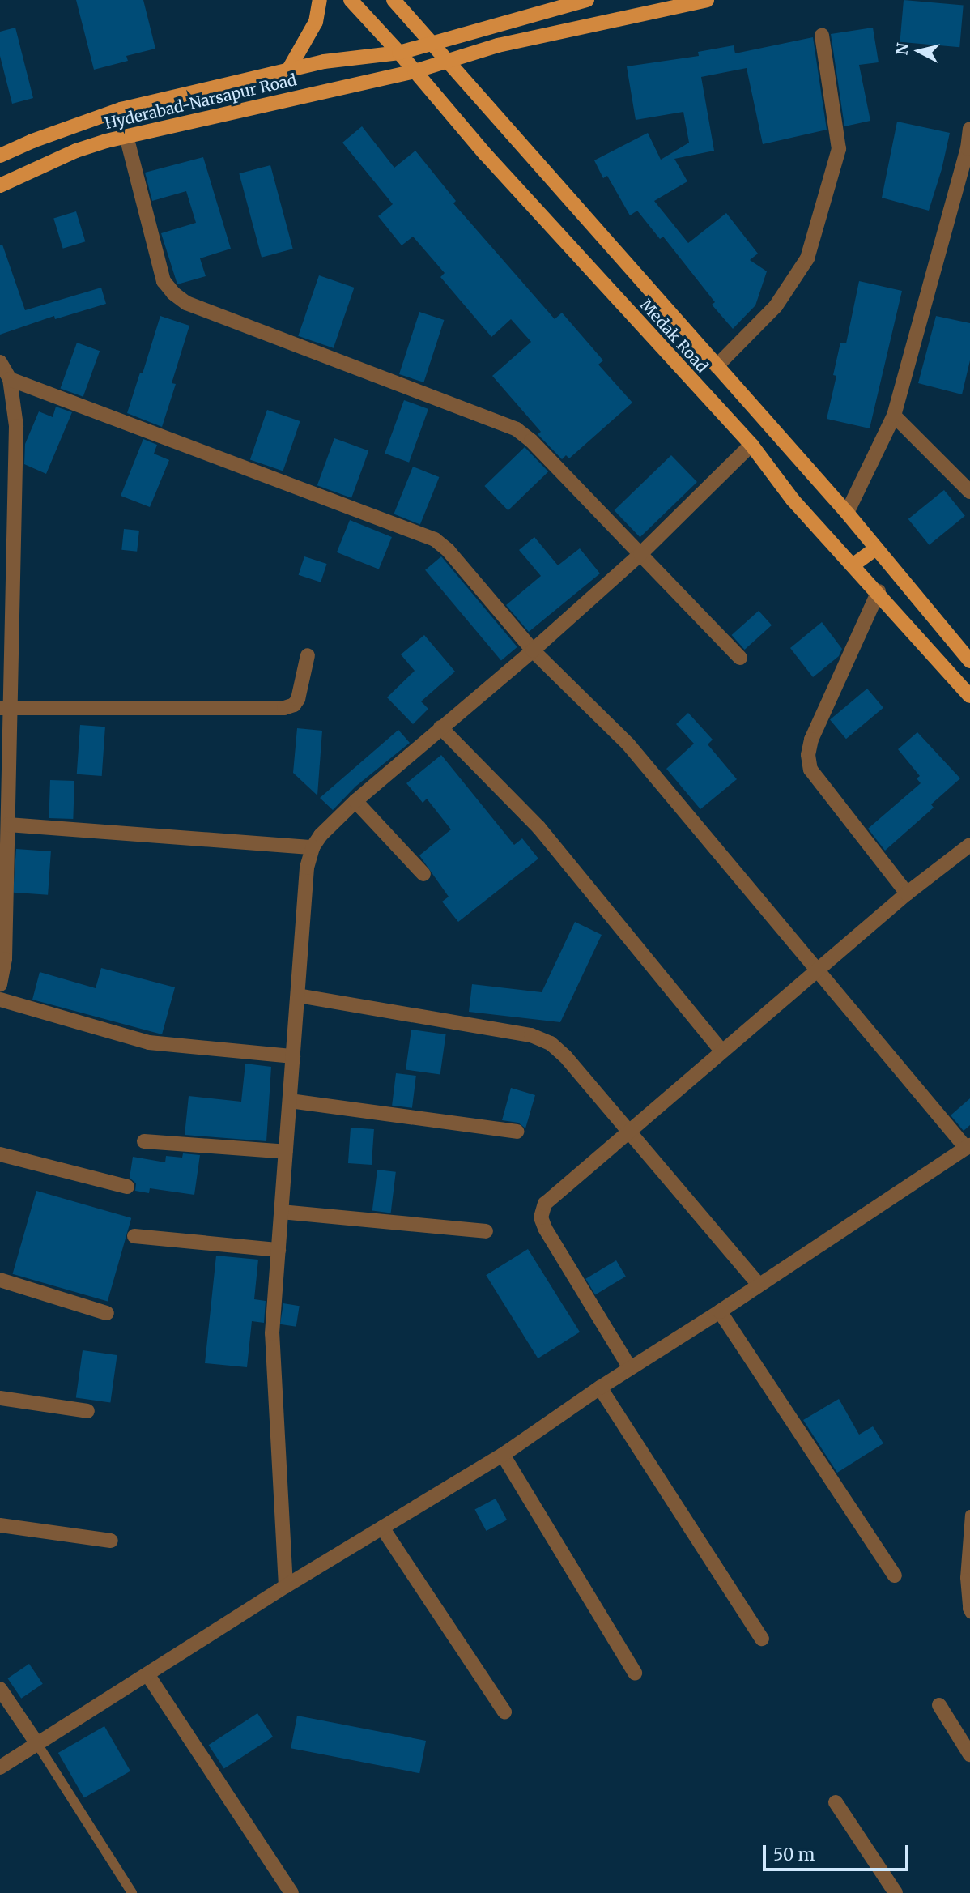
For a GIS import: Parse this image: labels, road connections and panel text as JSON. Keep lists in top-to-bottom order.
{
  "streets": {
    "main road": ["Hyderabad-Narsapur Road", "Medak Road"]
  },
  "crossings": [
    ["Hyderabad-Narsapur Road", "Medak Road"]
  ],
  "scale_bar": "50 m",
  "north": "left"
}
